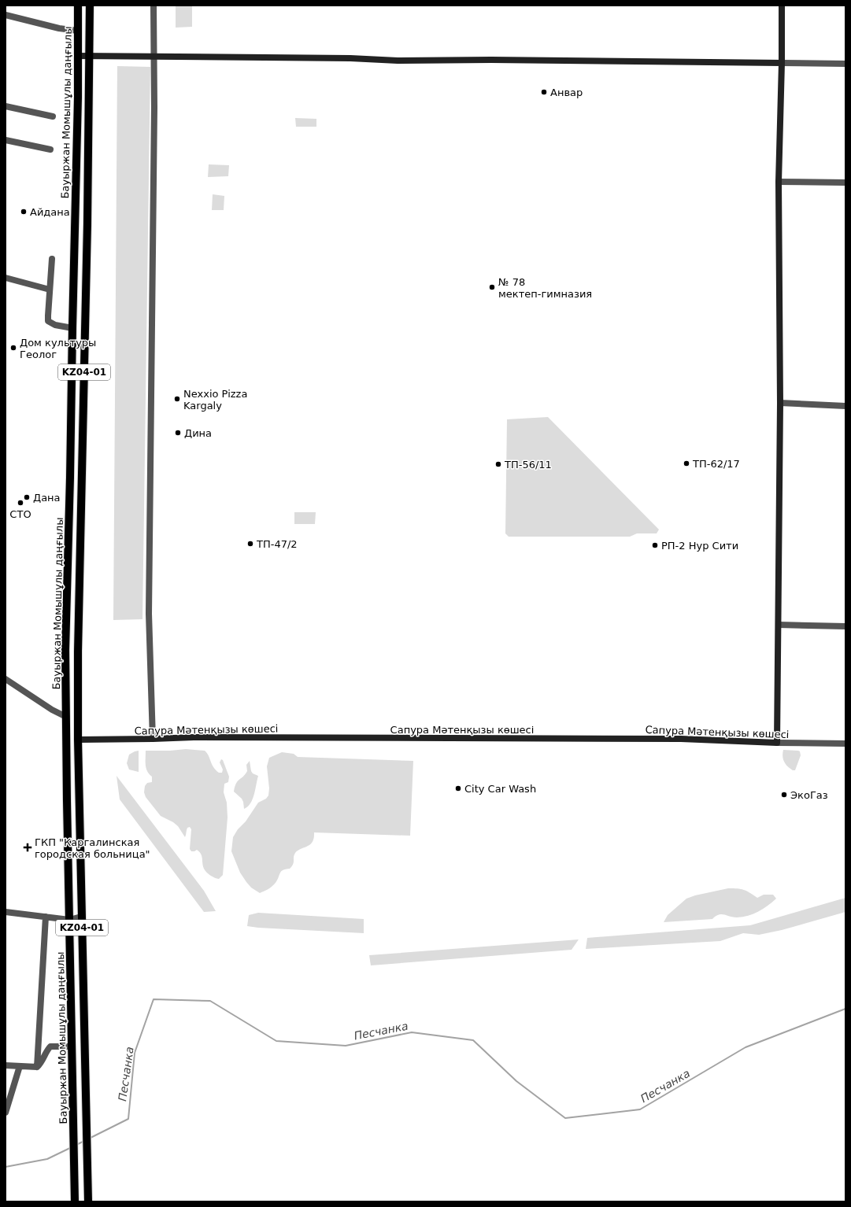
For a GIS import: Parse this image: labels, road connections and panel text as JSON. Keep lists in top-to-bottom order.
{
  "streets": {
    "main road": ["Бауыржан Момышұлы даңғылы", "KZ04-01"],
    "street": ["Сапура Мәтенқызы көшесі"]
  },
  "crossings": [
    ["KZ04-01", "Сапура Мәтенқызы көшесі"]
  ],
  "water": ["Песчанка"],
  "places": {
    "other": [
      "Анвар",
      "Айдана",
      "№ 78 мектеп-гимназия",
      "Дом культуры Геолог",
      "Nexxio Pizza Kargaly",
      "Дина",
      "ТП-62/17",
      "ТП-56/11",
      "Дана",
      "СТО",
      "ТП-47/2",
      "РП-2 Нур Сити",
      "City Car Wash",
      "ЭкоГаз"
    ],
    "health": ["ГКП \"Каргалинская городская больница\""]
  }
}
